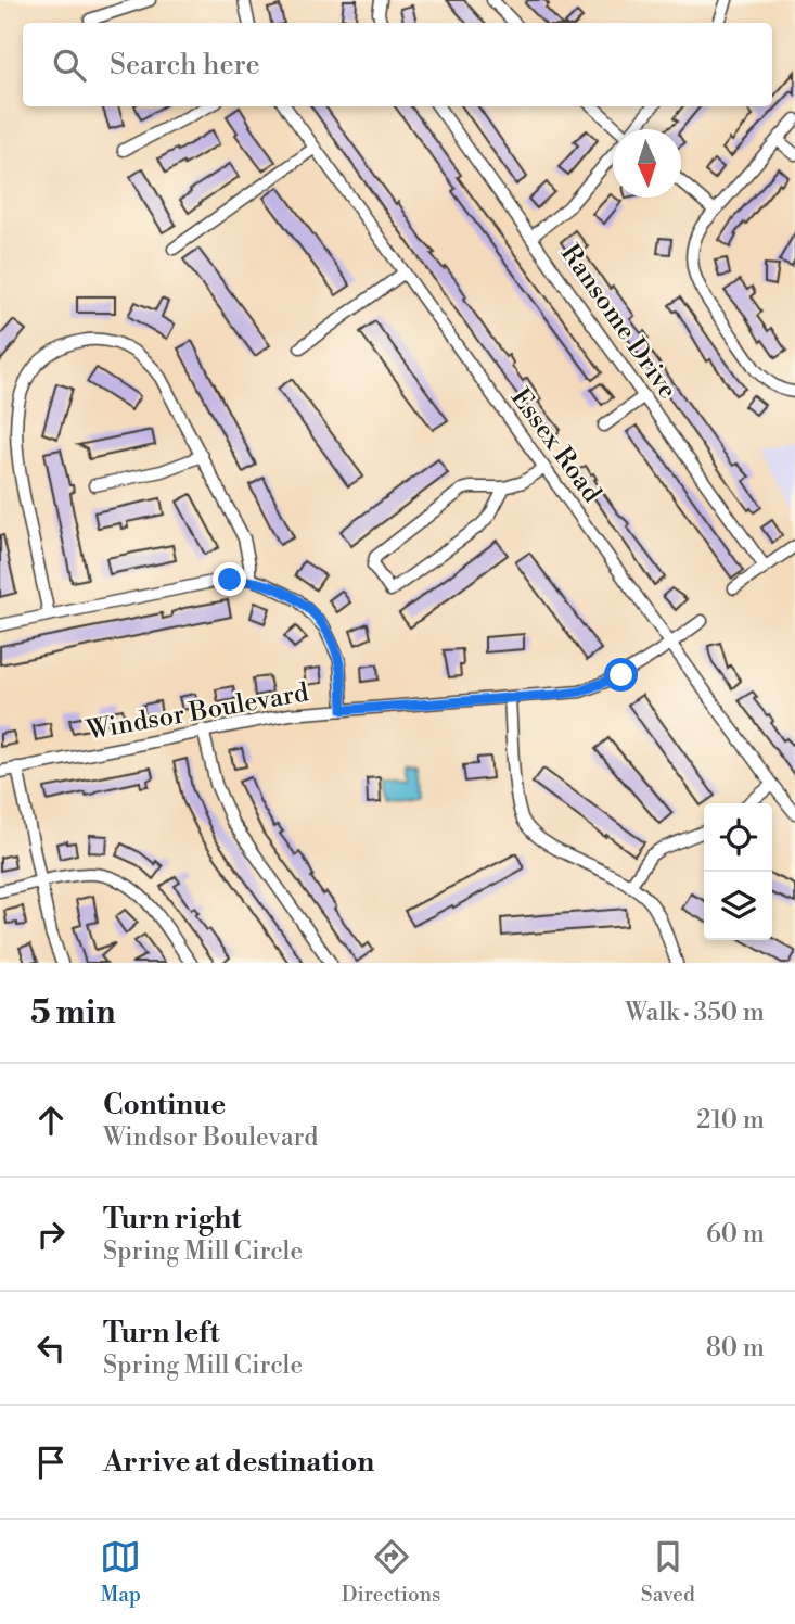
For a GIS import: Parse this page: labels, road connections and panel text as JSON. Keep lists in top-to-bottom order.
{
  "streets": {
    "street": ["Ransome Drive", "Essex Road", "Windsor Boulevard"]
  },
  "crossings": [
    ["Essex Road", "Windsor Boulevard"]
  ],
  "north": "bottom",
  "page": {
    "search": "Search here",
    "heading": ["5 min", "Walk · 350 m"],
    "list": [
      ["Continue", "Windsor Boulevard", "210 m"],
      ["Turn right", "Spring Mill Circle", "60 m"],
      ["Turn left", "Spring Mill Circle", "80 m"],
      "Arrive at destination"
    ],
    "nav": ["Map", "Directions", "Saved"]
  }
}
